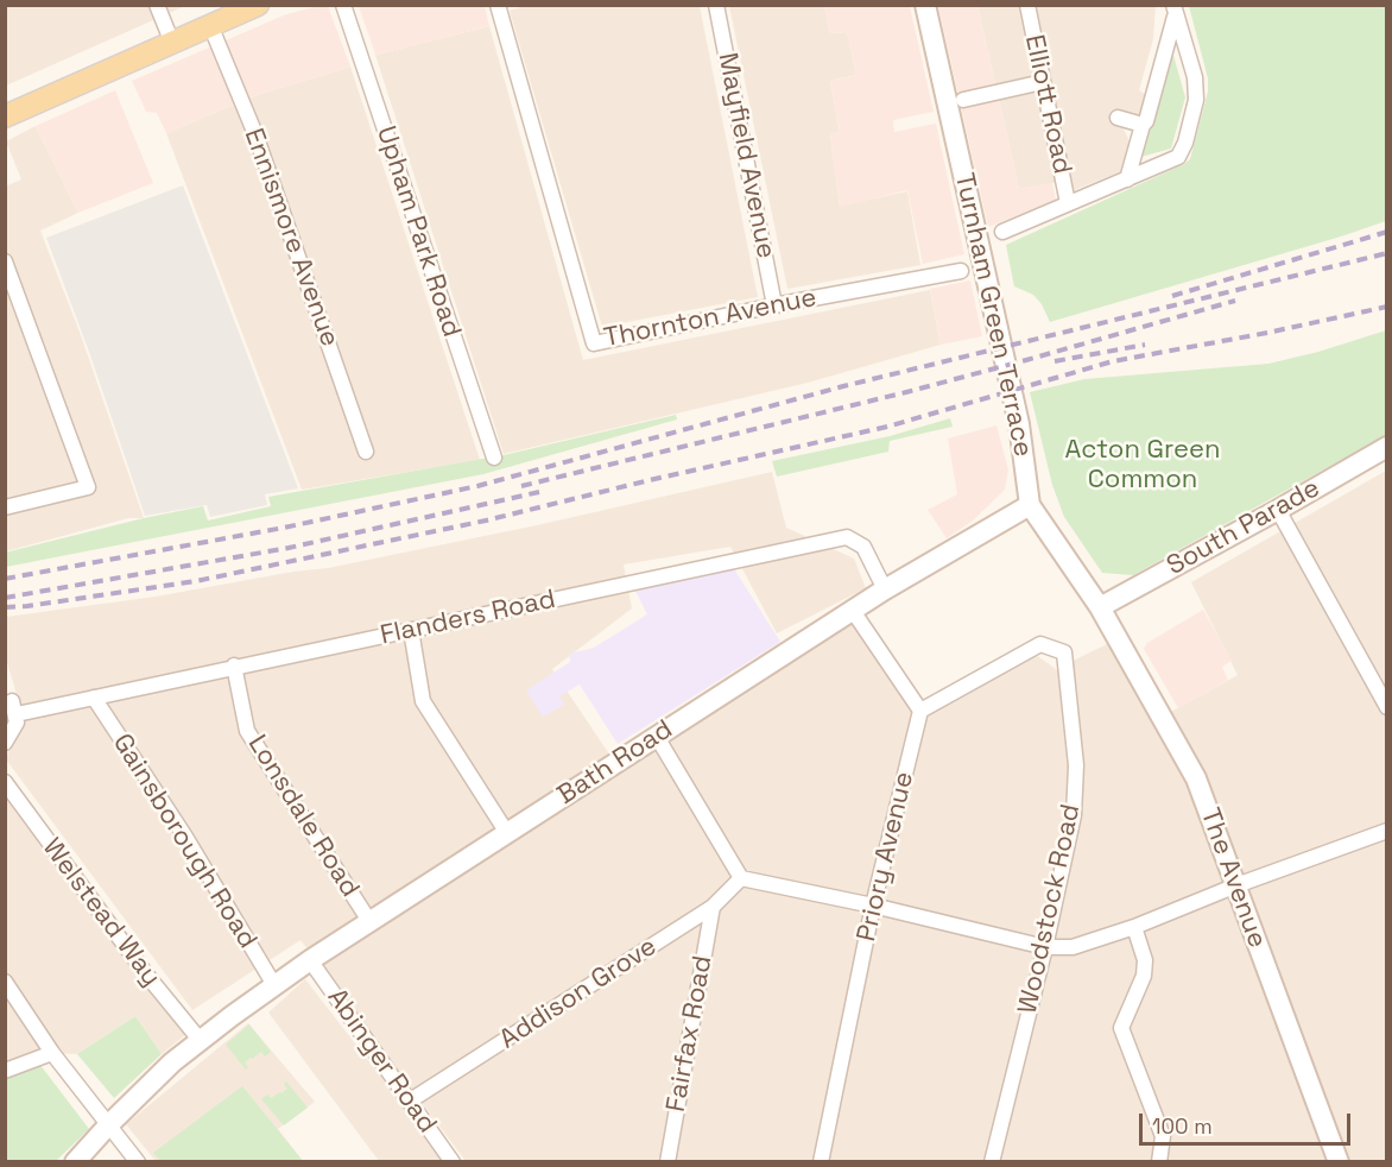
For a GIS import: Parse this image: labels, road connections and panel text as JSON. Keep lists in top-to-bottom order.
{
  "streets": {
    "main road": [
      "Turnham Green Terrace",
      "South Parade",
      "Bath Road",
      "The Avenue"
    ],
    "street": [
      "Elliott Road",
      "Mayfield Avenue",
      "Upham Park Road",
      "Ennismore Avenue",
      "Thornton Avenue",
      "Flanders Road",
      "Lonsdale Road",
      "Gainsborough Road",
      "Priory Avenue",
      "Woodstock Road",
      "Welstead Way",
      "Addison Grove",
      "Fairfax Road",
      "Abinger Road"
    ]
  },
  "crossings": [
    ["Mayfield Avenue", "Thornton Avenue"],
    ["Turnham Green Terrace", "South Parade"],
    ["Turnham Green Terrace", "Bath Road"],
    ["Turnham Green Terrace", "The Avenue"],
    ["South Parade", "The Avenue"],
    ["Flanders Road", "Bath Road"],
    ["Flanders Road", "Lonsdale Road"],
    ["Flanders Road", "Gainsborough Road"],
    ["Bath Road", "Lonsdale Road"],
    ["Bath Road", "Gainsborough Road"],
    ["Bath Road", "Welstead Way"],
    ["Bath Road", "Abinger Road"],
    ["Priory Avenue", "Woodstock Road"],
    ["Addison Grove", "Fairfax Road"],
    ["Addison Grove", "Abinger Road"]
  ],
  "parks": ["Acton Green Common"],
  "scale_bar": "100 m"
}
